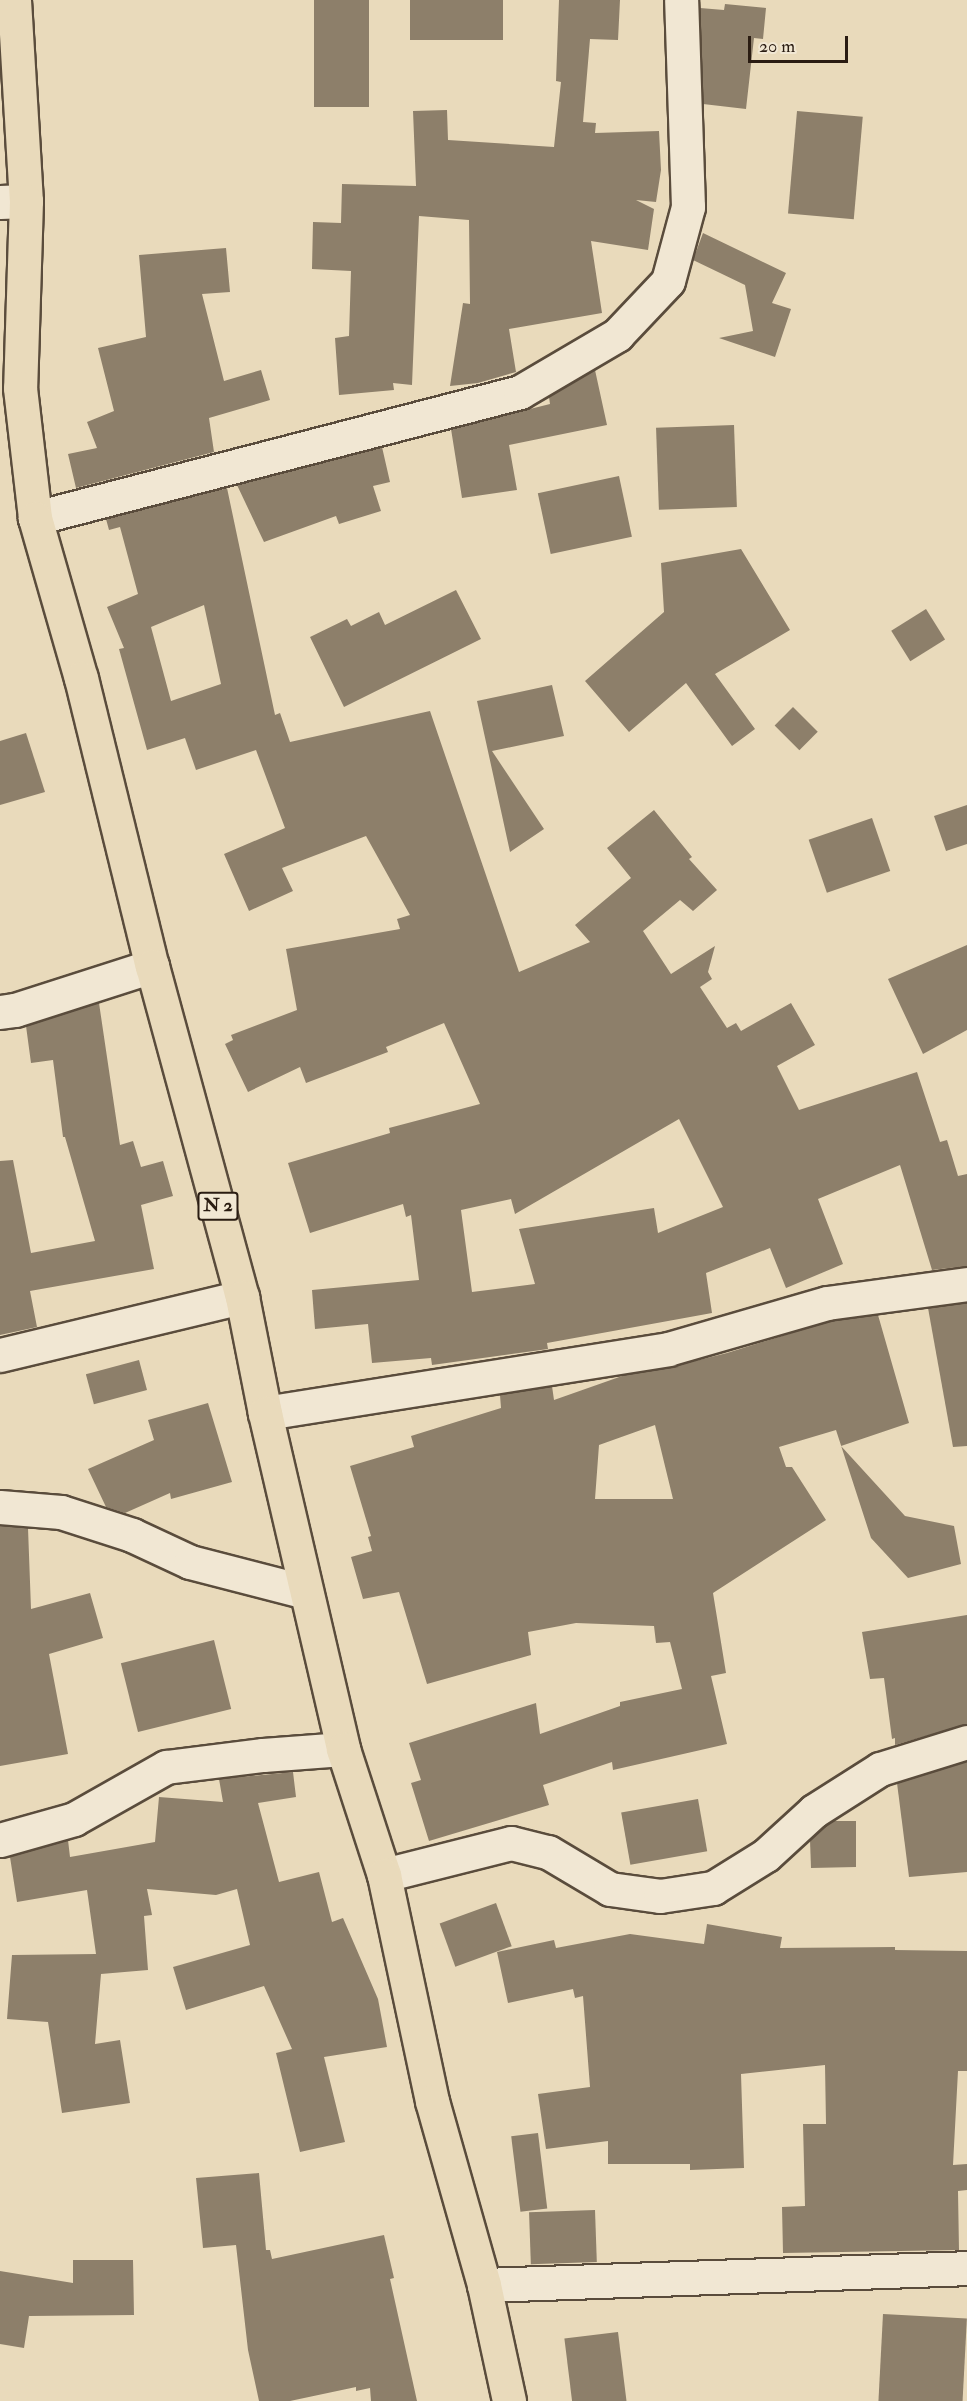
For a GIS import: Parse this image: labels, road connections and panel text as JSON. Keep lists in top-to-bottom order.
{
  "streets": {
    "highway": ["N 2"]
  },
  "scale_bar": "20 m"
}
